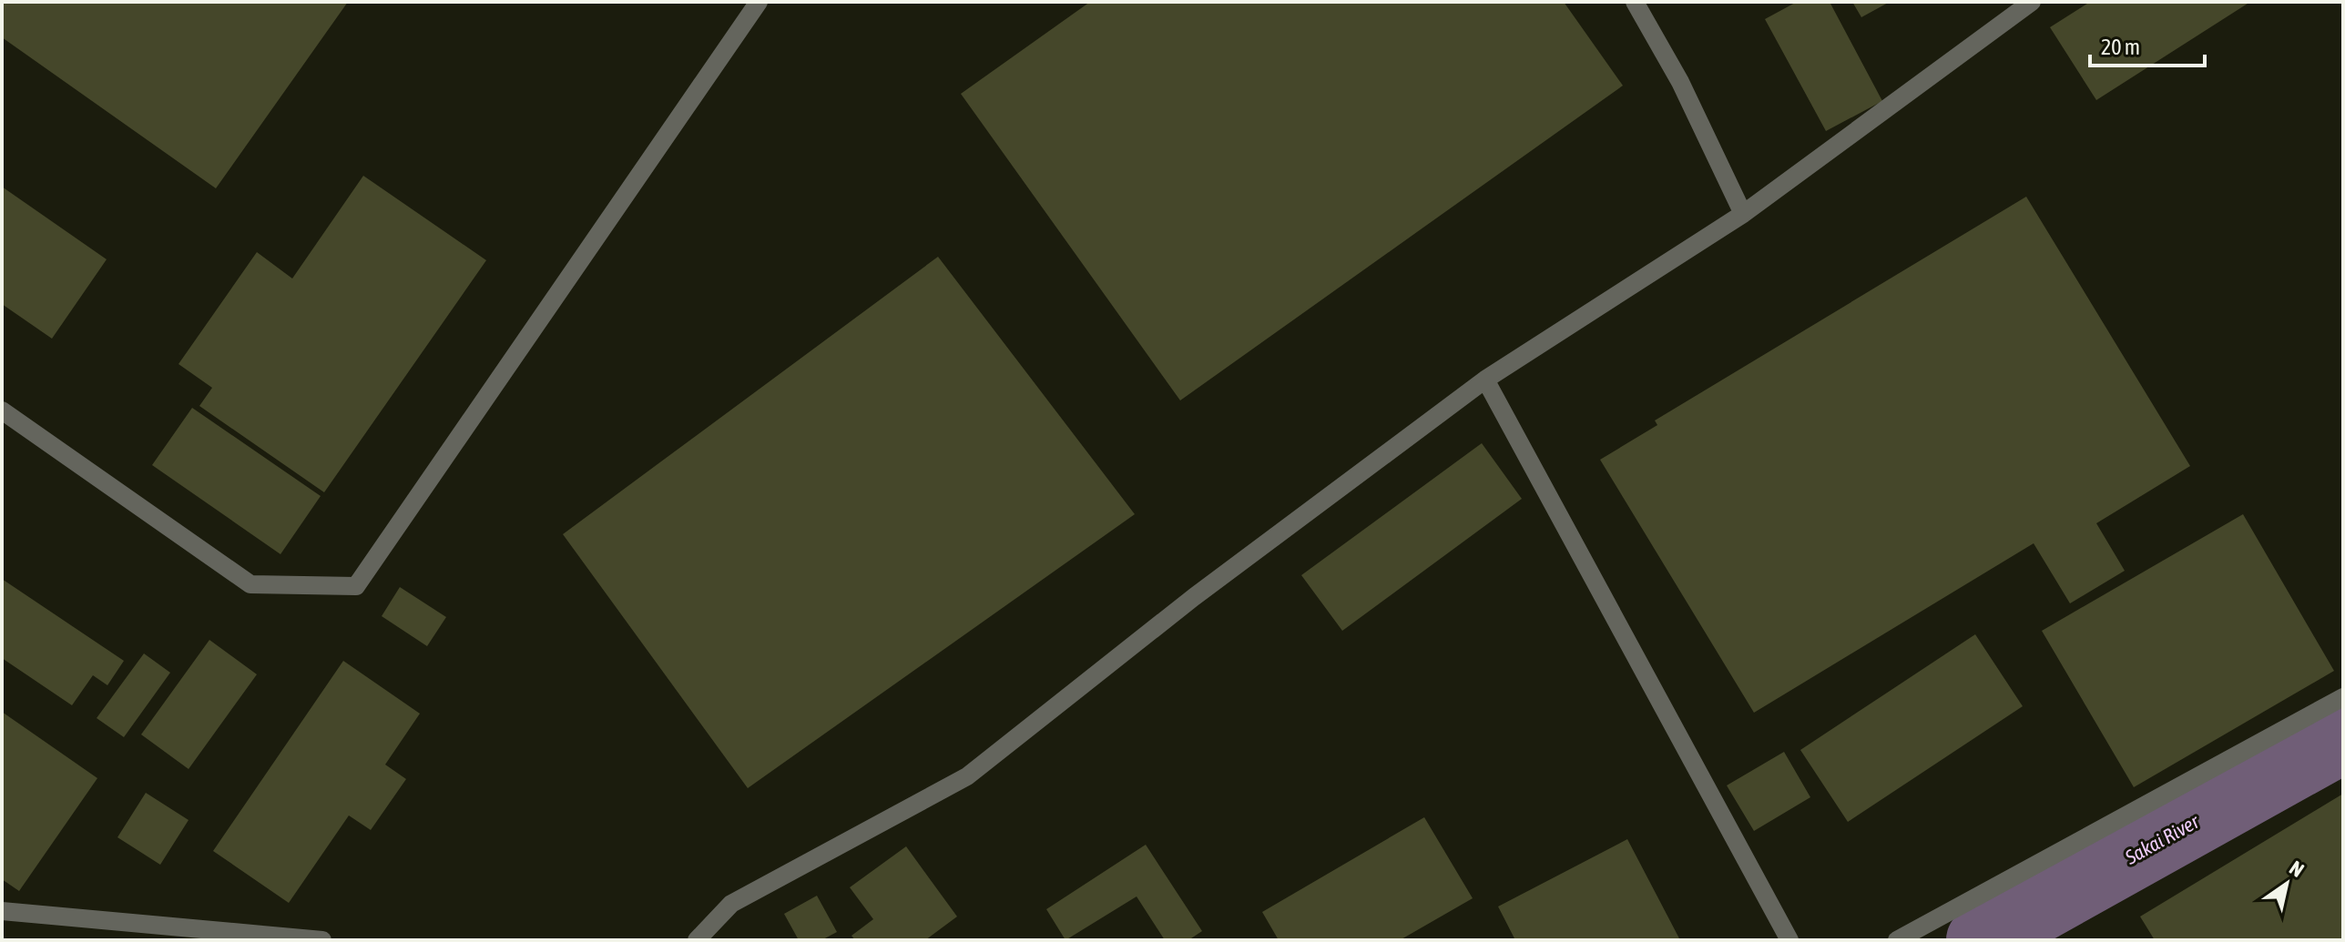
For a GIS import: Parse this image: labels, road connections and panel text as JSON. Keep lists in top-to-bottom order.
{
  "water": ["Sakai River"],
  "scale_bar": "20 m",
  "north": "top right"
}
